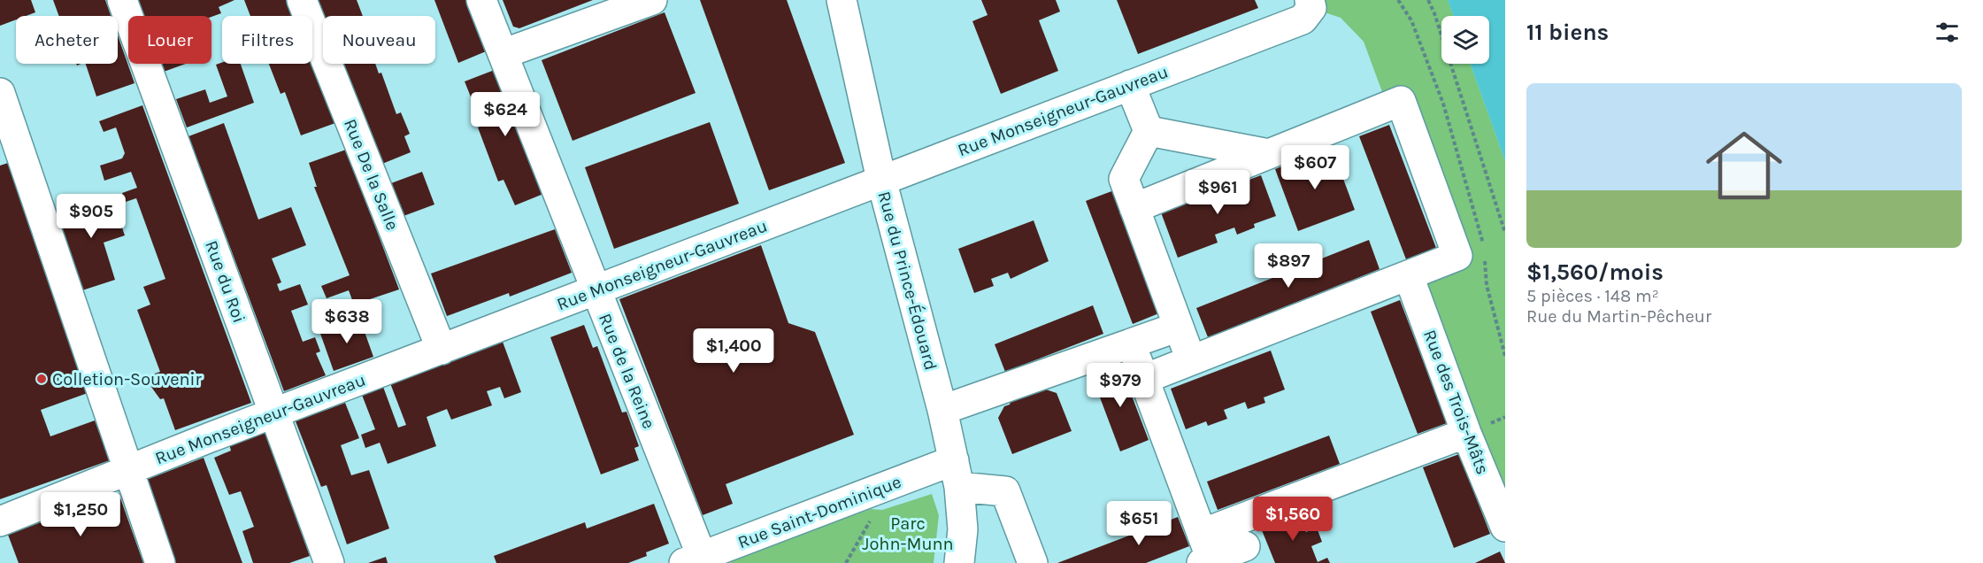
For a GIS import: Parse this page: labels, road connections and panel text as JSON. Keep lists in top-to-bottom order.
{
  "streets": {
    "street": [
      "Rue Monseigneur-Gauvreau",
      "Rue De la Salle",
      "Rue du Prince-Édouard",
      "Rue du Roi",
      "Rue de la Reine",
      "Rue des Trois-Mâts",
      "Rue Saint-Dominique"
    ]
  },
  "crossings": [
    ["Rue Monseigneur-Gauvreau", "Rue De la Salle"],
    ["Rue Monseigneur-Gauvreau", "Rue du Prince-Édouard"],
    ["Rue Monseigneur-Gauvreau", "Rue du Roi"],
    ["Rue Monseigneur-Gauvreau", "Rue de la Reine"],
    ["Rue du Prince-Édouard", "Rue Saint-Dominique"],
    ["Rue de la Reine", "Rue Saint-Dominique"]
  ],
  "parks": ["Parc John-Munn"],
  "places": ["Colletion-Souvenir"],
  "page": {
    "heading": "11 biens",
    "chip": [
      "Acheter",
      "Louer",
      "Filtres",
      "Nouveau"
    ],
    "list": [
      {
        "name": "$1,560/mois",
        "note": "5 pièces · 148 m² · Rue du Martin-Pêcheur"
      }
    ],
    "price": [
      "$624",
      "$607",
      "$961",
      "$905",
      "$897",
      "$638",
      "$1,400",
      "$979",
      "$1,250",
      "$1,560",
      "$651"
    ]
  }
}
